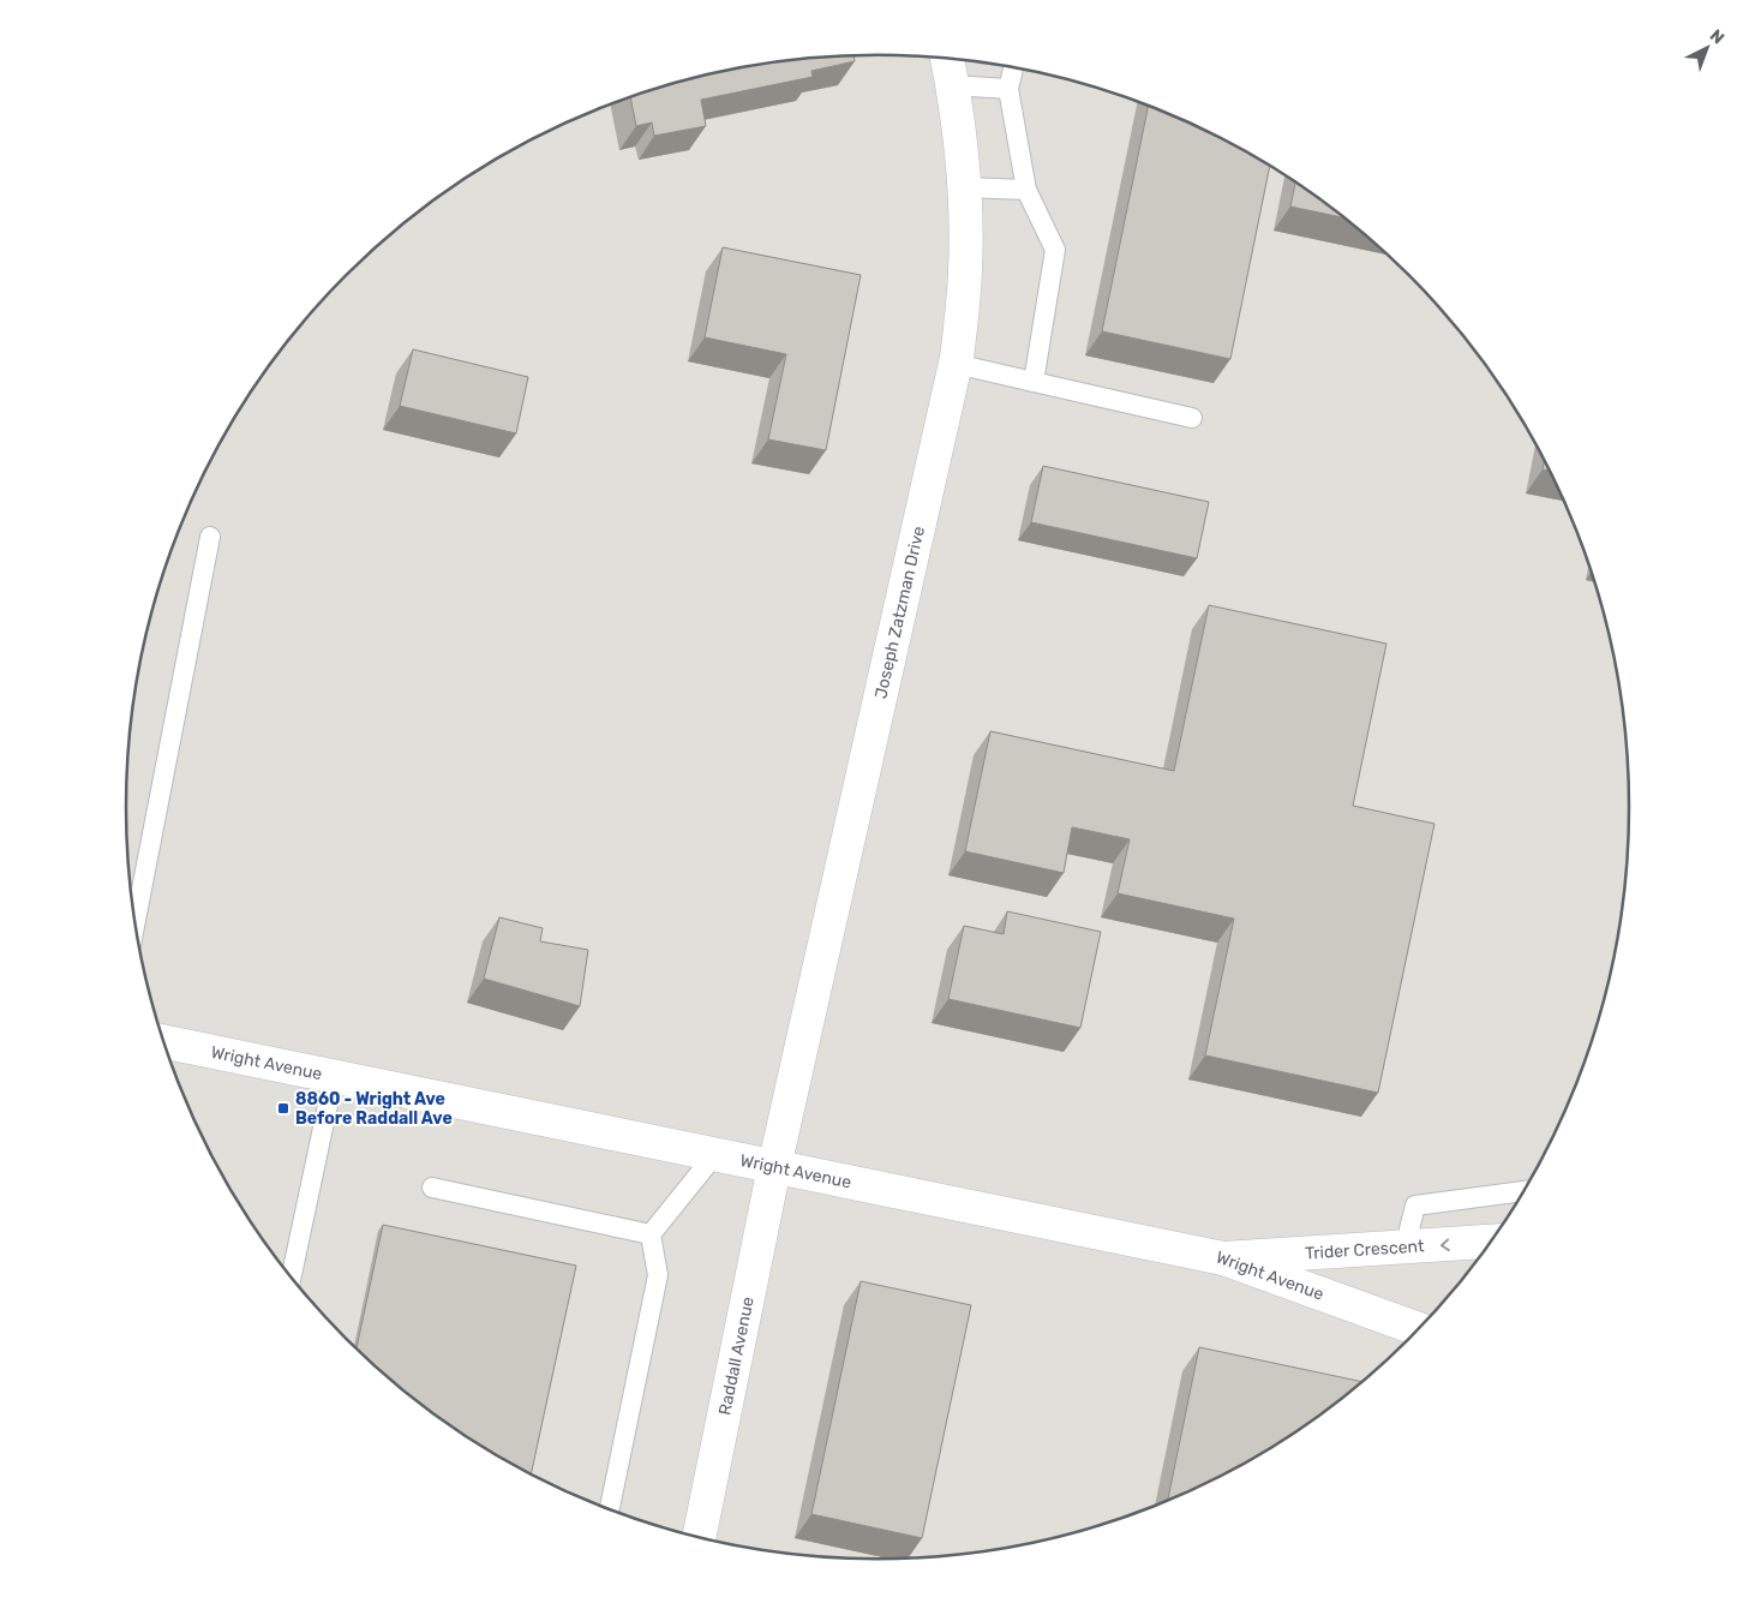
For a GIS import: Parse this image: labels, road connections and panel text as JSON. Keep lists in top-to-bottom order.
{
  "streets": {
    "street": [
      "Joseph Zatzman Drive",
      "Wright Avenue",
      "Trider Crescent",
      "Raddall Avenue"
    ]
  },
  "crossings": [
    ["Joseph Zatzman Drive", "Wright Avenue"],
    ["Joseph Zatzman Drive", "Raddall Avenue"],
    ["Wright Avenue", "Trider Crescent"],
    ["Wright Avenue", "Raddall Avenue"]
  ],
  "places": {
    "transit": ["8860 - Wright Ave Before Raddall Ave"]
  },
  "north": "top right"
}
